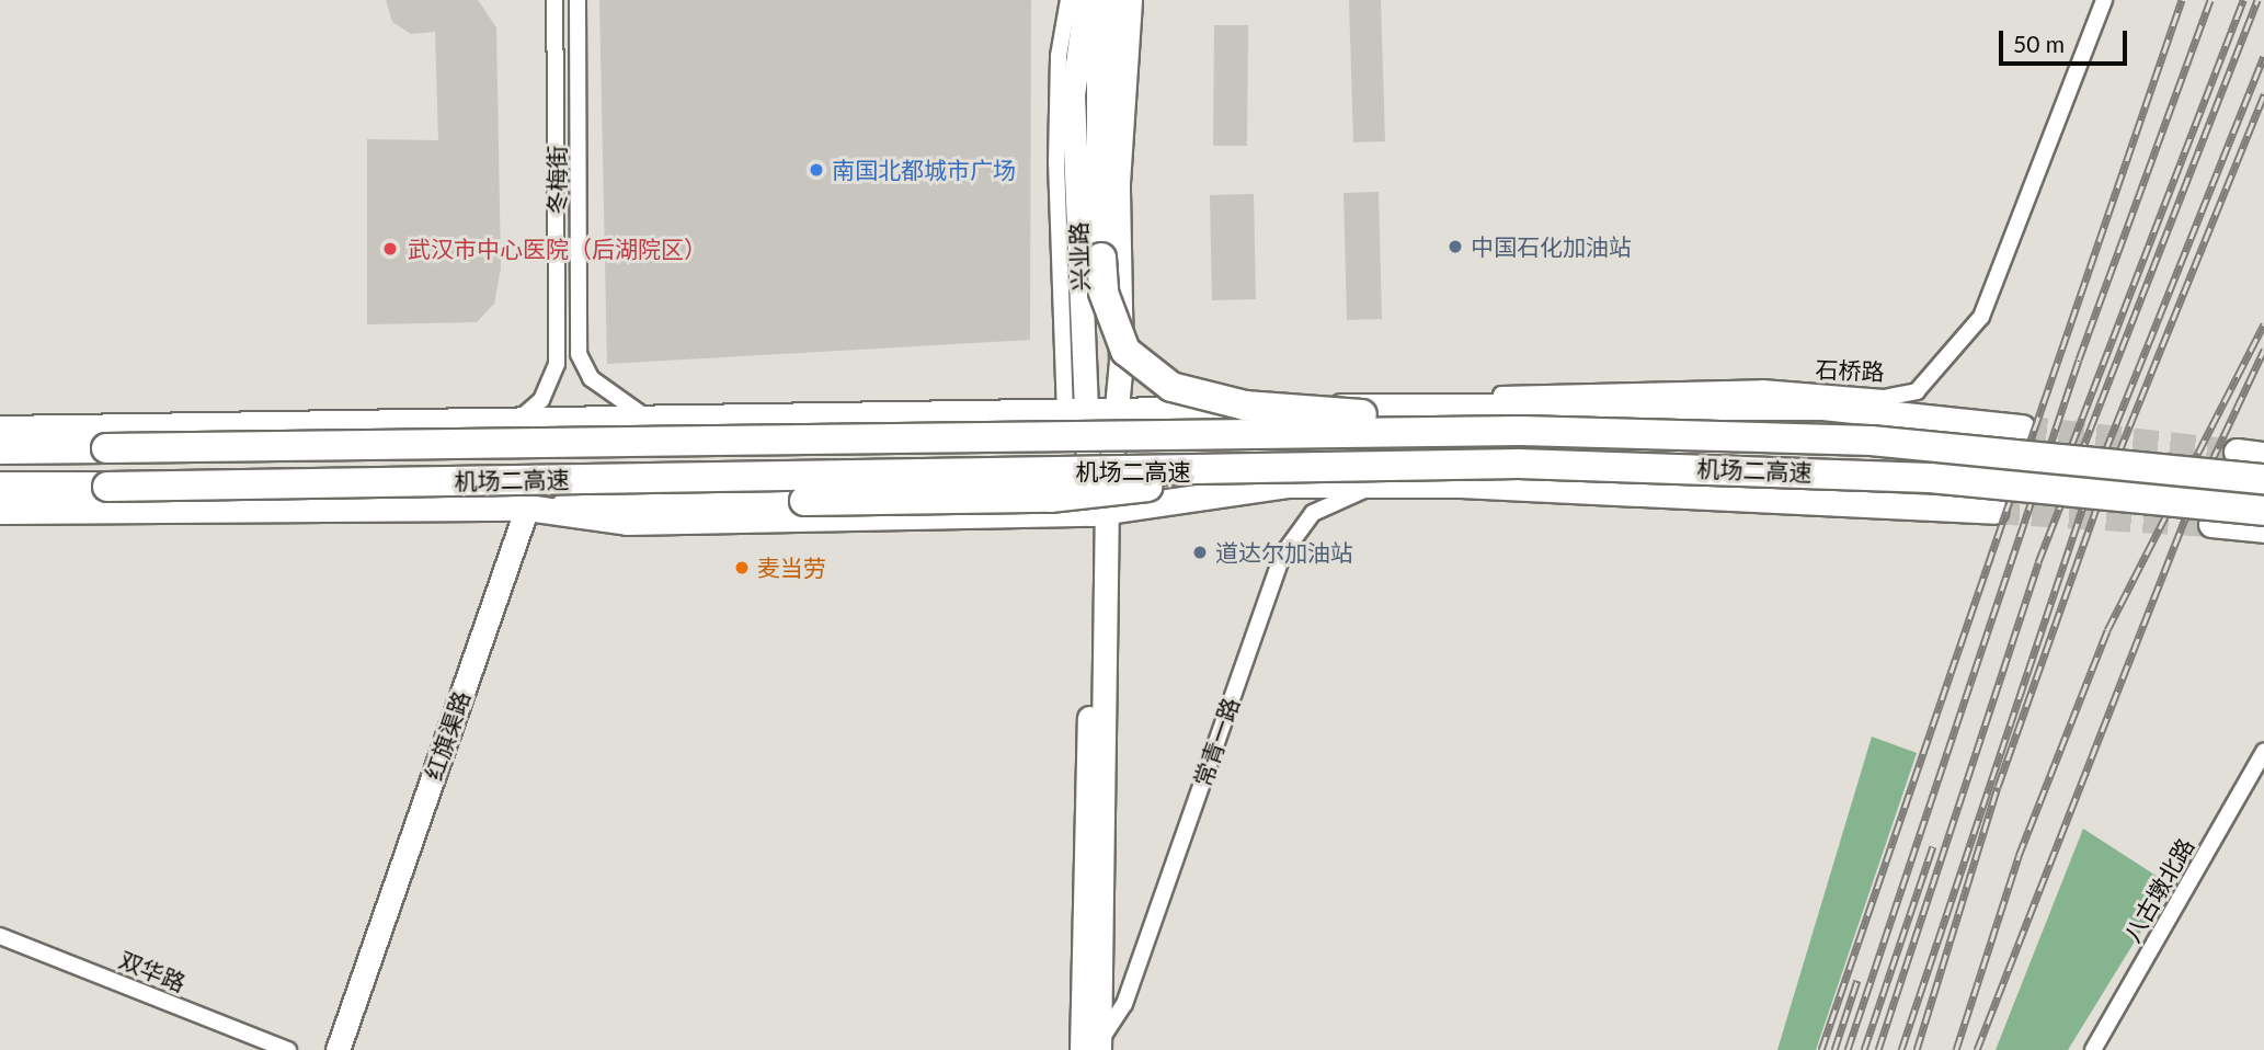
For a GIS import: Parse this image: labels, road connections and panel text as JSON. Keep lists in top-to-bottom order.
{
  "streets": {
    "highway": ["机场二高速"],
    "main road": ["兴业路", "红旗渠路", "常青一路"],
    "street": [
      "冬梅街",
      "石桥路",
      "八古墩北路",
      "双华路"
    ]
  },
  "crossings": [
    ["兴业路", "常青一路"]
  ],
  "places": [
    "南国北都城市广场",
    "中国石化加油站",
    "武汉市中心医院（后湖院区）",
    "道达尔加油站",
    "麦当劳"
  ],
  "scale_bar": "50 m"
}
